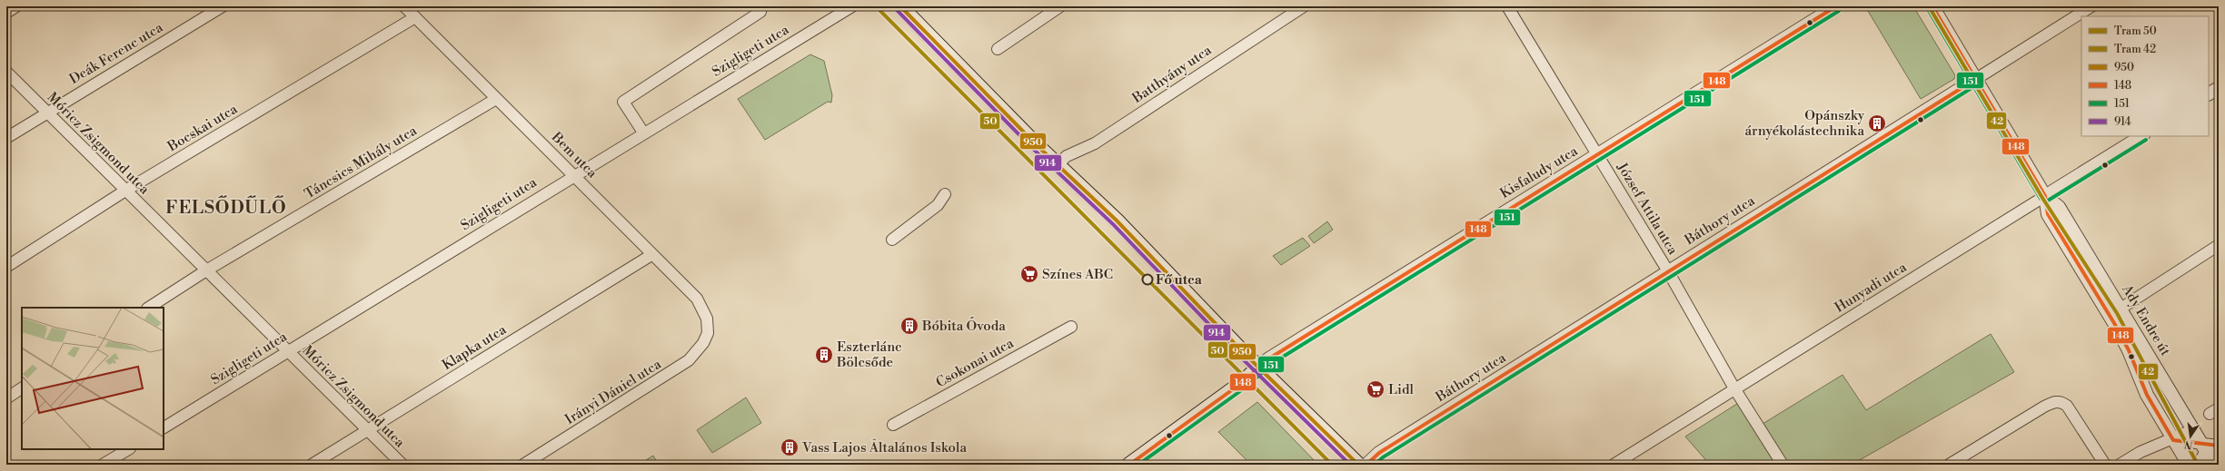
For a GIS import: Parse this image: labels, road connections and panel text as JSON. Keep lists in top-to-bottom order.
{
  "streets": {
    "street": [
      "Szigligeti utca",
      "Deák Ferenc utca",
      "Batthyány utca",
      "Bocskai utca",
      "Móricz Zsigmond utca",
      "Bem utca",
      "Táncsics Mihály utca",
      "Kisfaludy utca",
      "József Attila utca",
      "Báthory utca",
      "Hunyadi utca",
      "Ady Endre út",
      "Klapka utca",
      "Csokonai utca",
      "Irányi Dániel utca"
    ]
  },
  "crossings": [
    ["Szigligeti utca", "Móricz Zsigmond utca"],
    ["Szigligeti utca", "Bem utca"],
    ["Deák Ferenc utca", "Móricz Zsigmond utca"],
    ["Bocskai utca", "Móricz Zsigmond utca"],
    ["Bocskai utca", "Bem utca"],
    ["Móricz Zsigmond utca", "Táncsics Mihály utca"],
    ["Móricz Zsigmond utca", "Klapka utca"],
    ["Bem utca", "Táncsics Mihály utca"],
    ["Bem utca", "Klapka utca"],
    ["Bem utca", "Irányi Dániel utca"],
    ["Kisfaludy utca", "József Attila utca"],
    ["József Attila utca", "Báthory utca"],
    ["József Attila utca", "Hunyadi utca"],
    ["Báthory utca", "Ady Endre út"],
    ["Hunyadi utca", "Ady Endre út"]
  ],
  "districts": ["FELSŐDŰLŐ"],
  "places": {
    "building": [
      "Opánszky árnyékolástechnika",
      "Bóbita Óvoda",
      "Eszterlánc Bölcsőde",
      "Vass Lajos Általános Iskola"
    ],
    "supermarket": ["Színes ABC", "Lidl"],
    "other": ["Fő utca"]
  },
  "lines": [
    "tram line 50",
    "tram line 42",
    "transit line 950",
    "transit line 148",
    "transit line 151",
    "transit line 914"
  ],
  "legend": [
    "Tram 50",
    "Tram 42",
    "950",
    "148",
    "151",
    "914"
  ],
  "north": "bottom"
}
